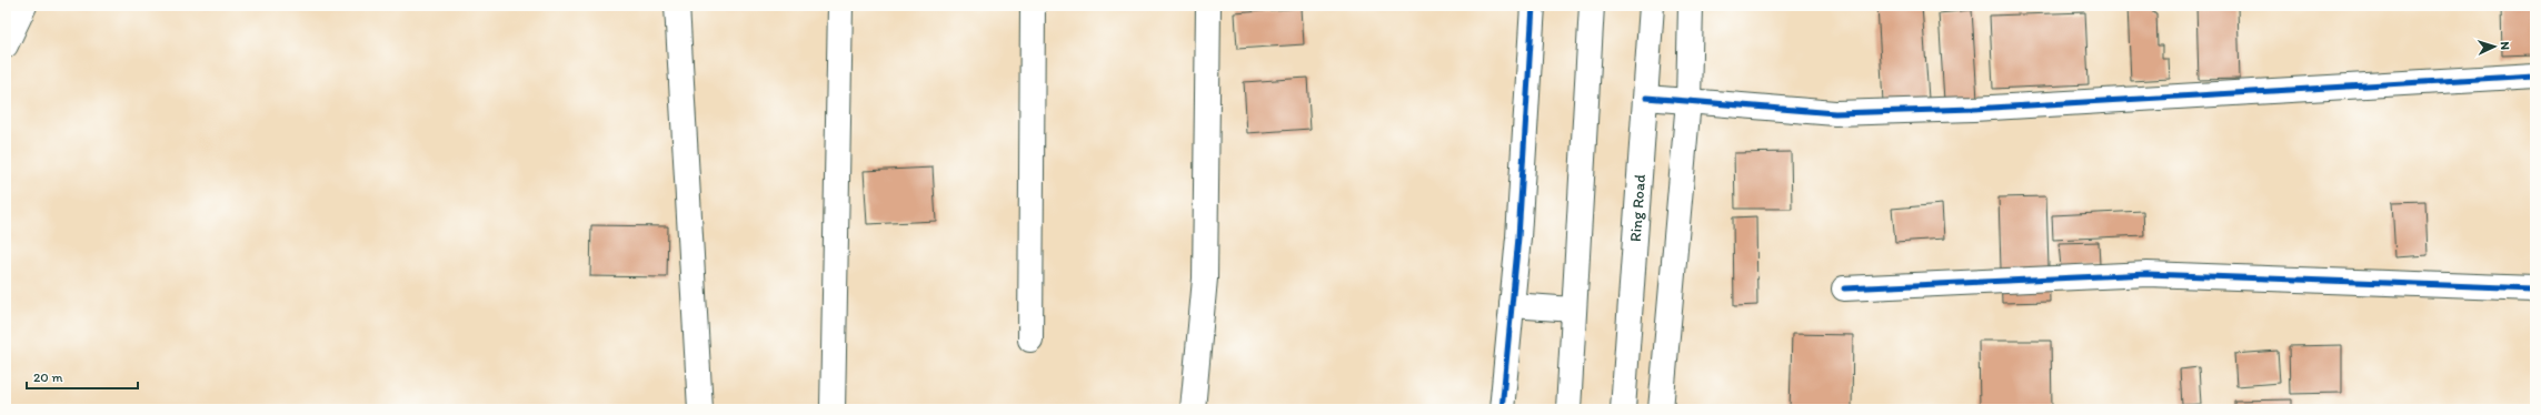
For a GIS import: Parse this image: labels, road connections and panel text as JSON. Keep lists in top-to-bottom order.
{
  "streets": {
    "main road": ["Ring Road"]
  },
  "scale_bar": "20 m",
  "north": "right"
}
